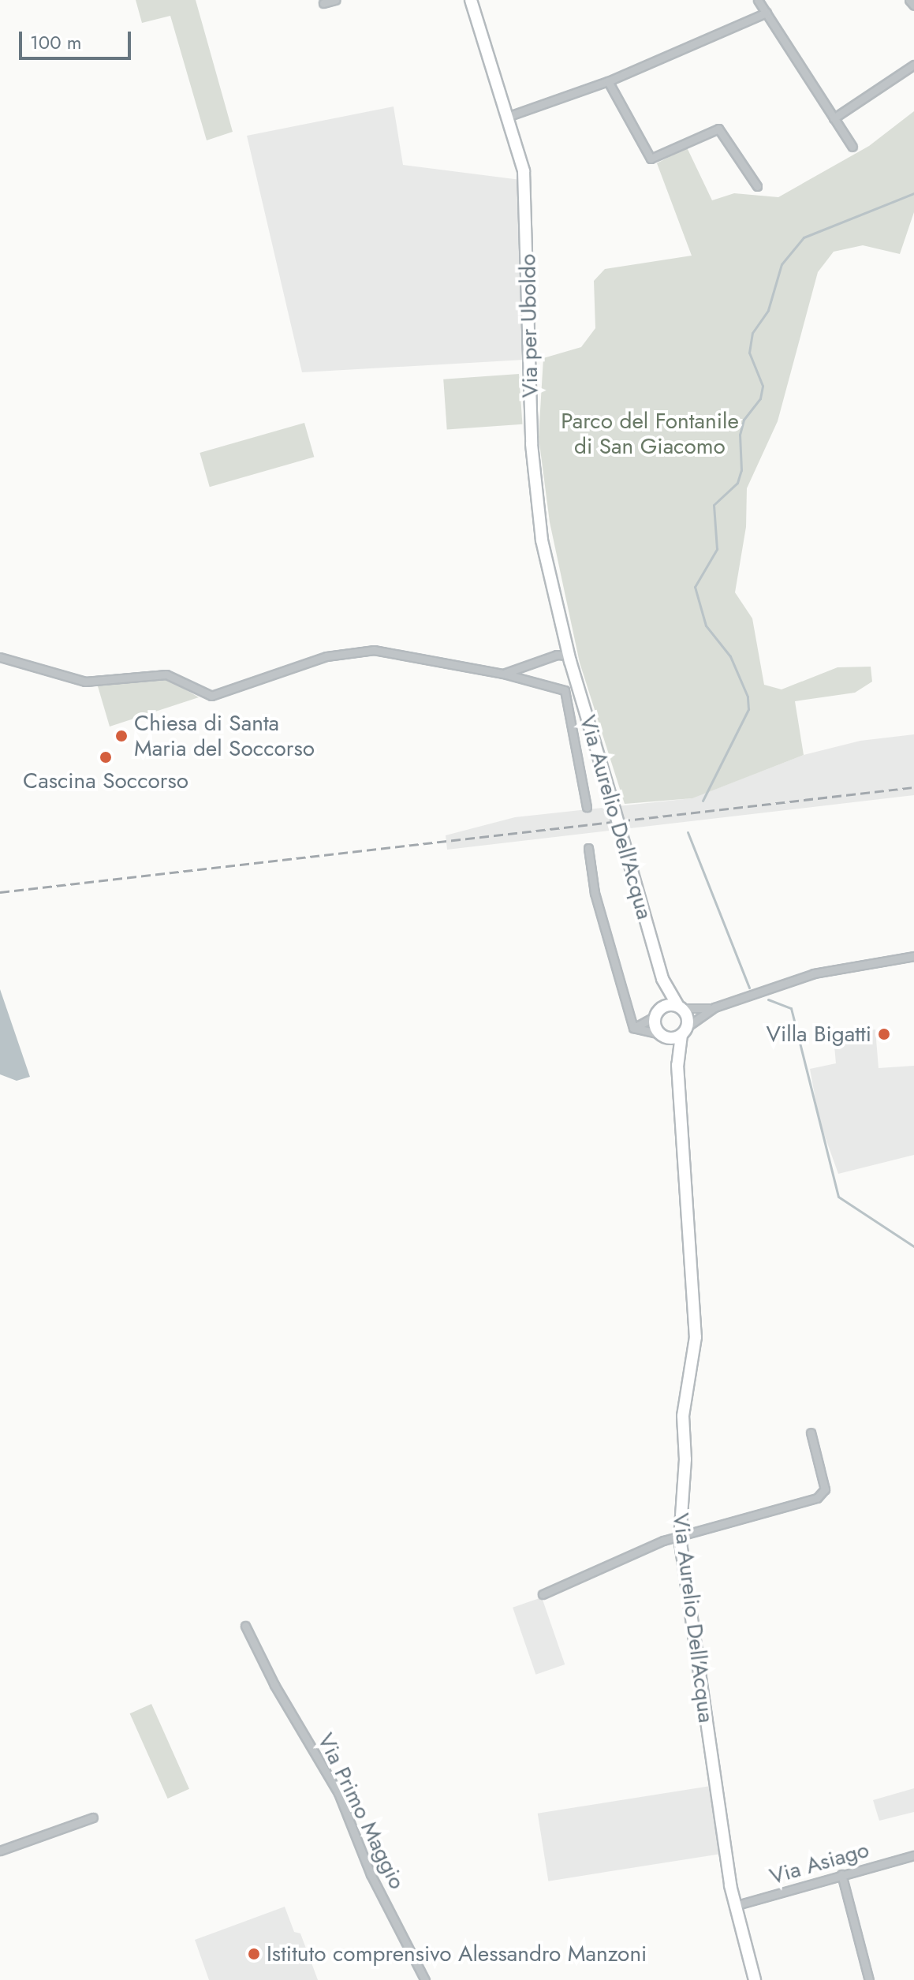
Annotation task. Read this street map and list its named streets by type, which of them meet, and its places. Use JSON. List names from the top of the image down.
{
  "streets": {
    "street": [
      "Via per Uboldo",
      "Via Aurelio Dell'Acqua",
      "Via Primo Maggio",
      "Via Asiago"
    ]
  },
  "crossings": [
    ["Via per Uboldo", "Via Aurelio Dell'Acqua"],
    ["Via Aurelio Dell'Acqua", "Via Asiago"]
  ],
  "parks": ["Parco del Fontanile di San Giacomo"],
  "places": [
    "Chiesa di Santa Maria del Soccorso",
    "Cascina Soccorso",
    "Villa Bigatti",
    "Istituto comprensivo Alessandro Manzoni"
  ],
  "scale_bar": "100 m"
}
